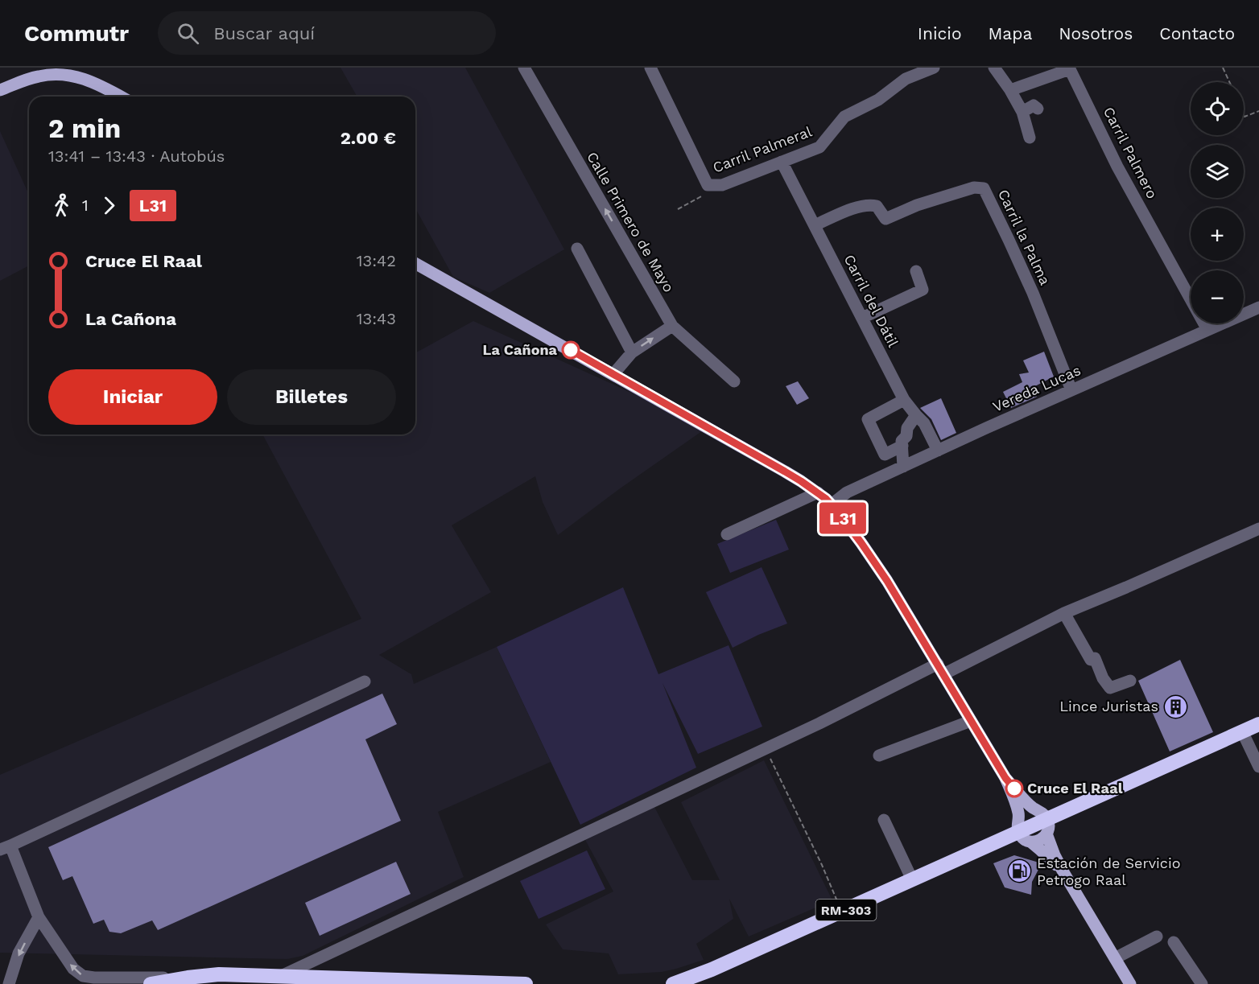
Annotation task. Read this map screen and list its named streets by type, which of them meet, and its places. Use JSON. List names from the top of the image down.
{
  "streets": {
    "highway": ["RM-303"],
    "street": [
      "Carril Palmeral",
      "Carril Palmero",
      "Calle Primero de Mayo",
      "Carril la Palma",
      "Carril del Dátil",
      "Vereda Lucas"
    ]
  },
  "crossings": [
    ["Carril Palmeral", "Carril del Dátil"],
    ["Carril Palmero", "Vereda Lucas"],
    ["Carril la Palma", "Carril del Dátil"],
    ["Carril la Palma", "Vereda Lucas"],
    ["Carril del Dátil", "Vereda Lucas"]
  ],
  "places": {
    "other": ["La Cañona", "Cruce El Raal"],
    "building": ["Lince Juristas"],
    "fuel station": ["Estación de Servicio Petrogo Raal"]
  },
  "lines": ["bus line L31"],
  "page": {
    "header": "Commutr",
    "search": "Buscar aquí",
    "nav": [
      "Inicio",
      "Mapa",
      "Nosotros",
      "Contacto"
    ],
    "on_map": "L31",
    "map_buttons": ["+", "−"],
    "heading": ["2 min", "13:41 – 13:43 · Autobús", "2.00 €"],
    "legs": ["1", "L31"],
    "list": [
      {
        "name": "Cruce El Raal",
        "value": "13:42"
      },
      {
        "name": "La Cañona",
        "value": "13:43"
      }
    ],
    "buttons": ["Iniciar", "Billetes"]
  }
}
